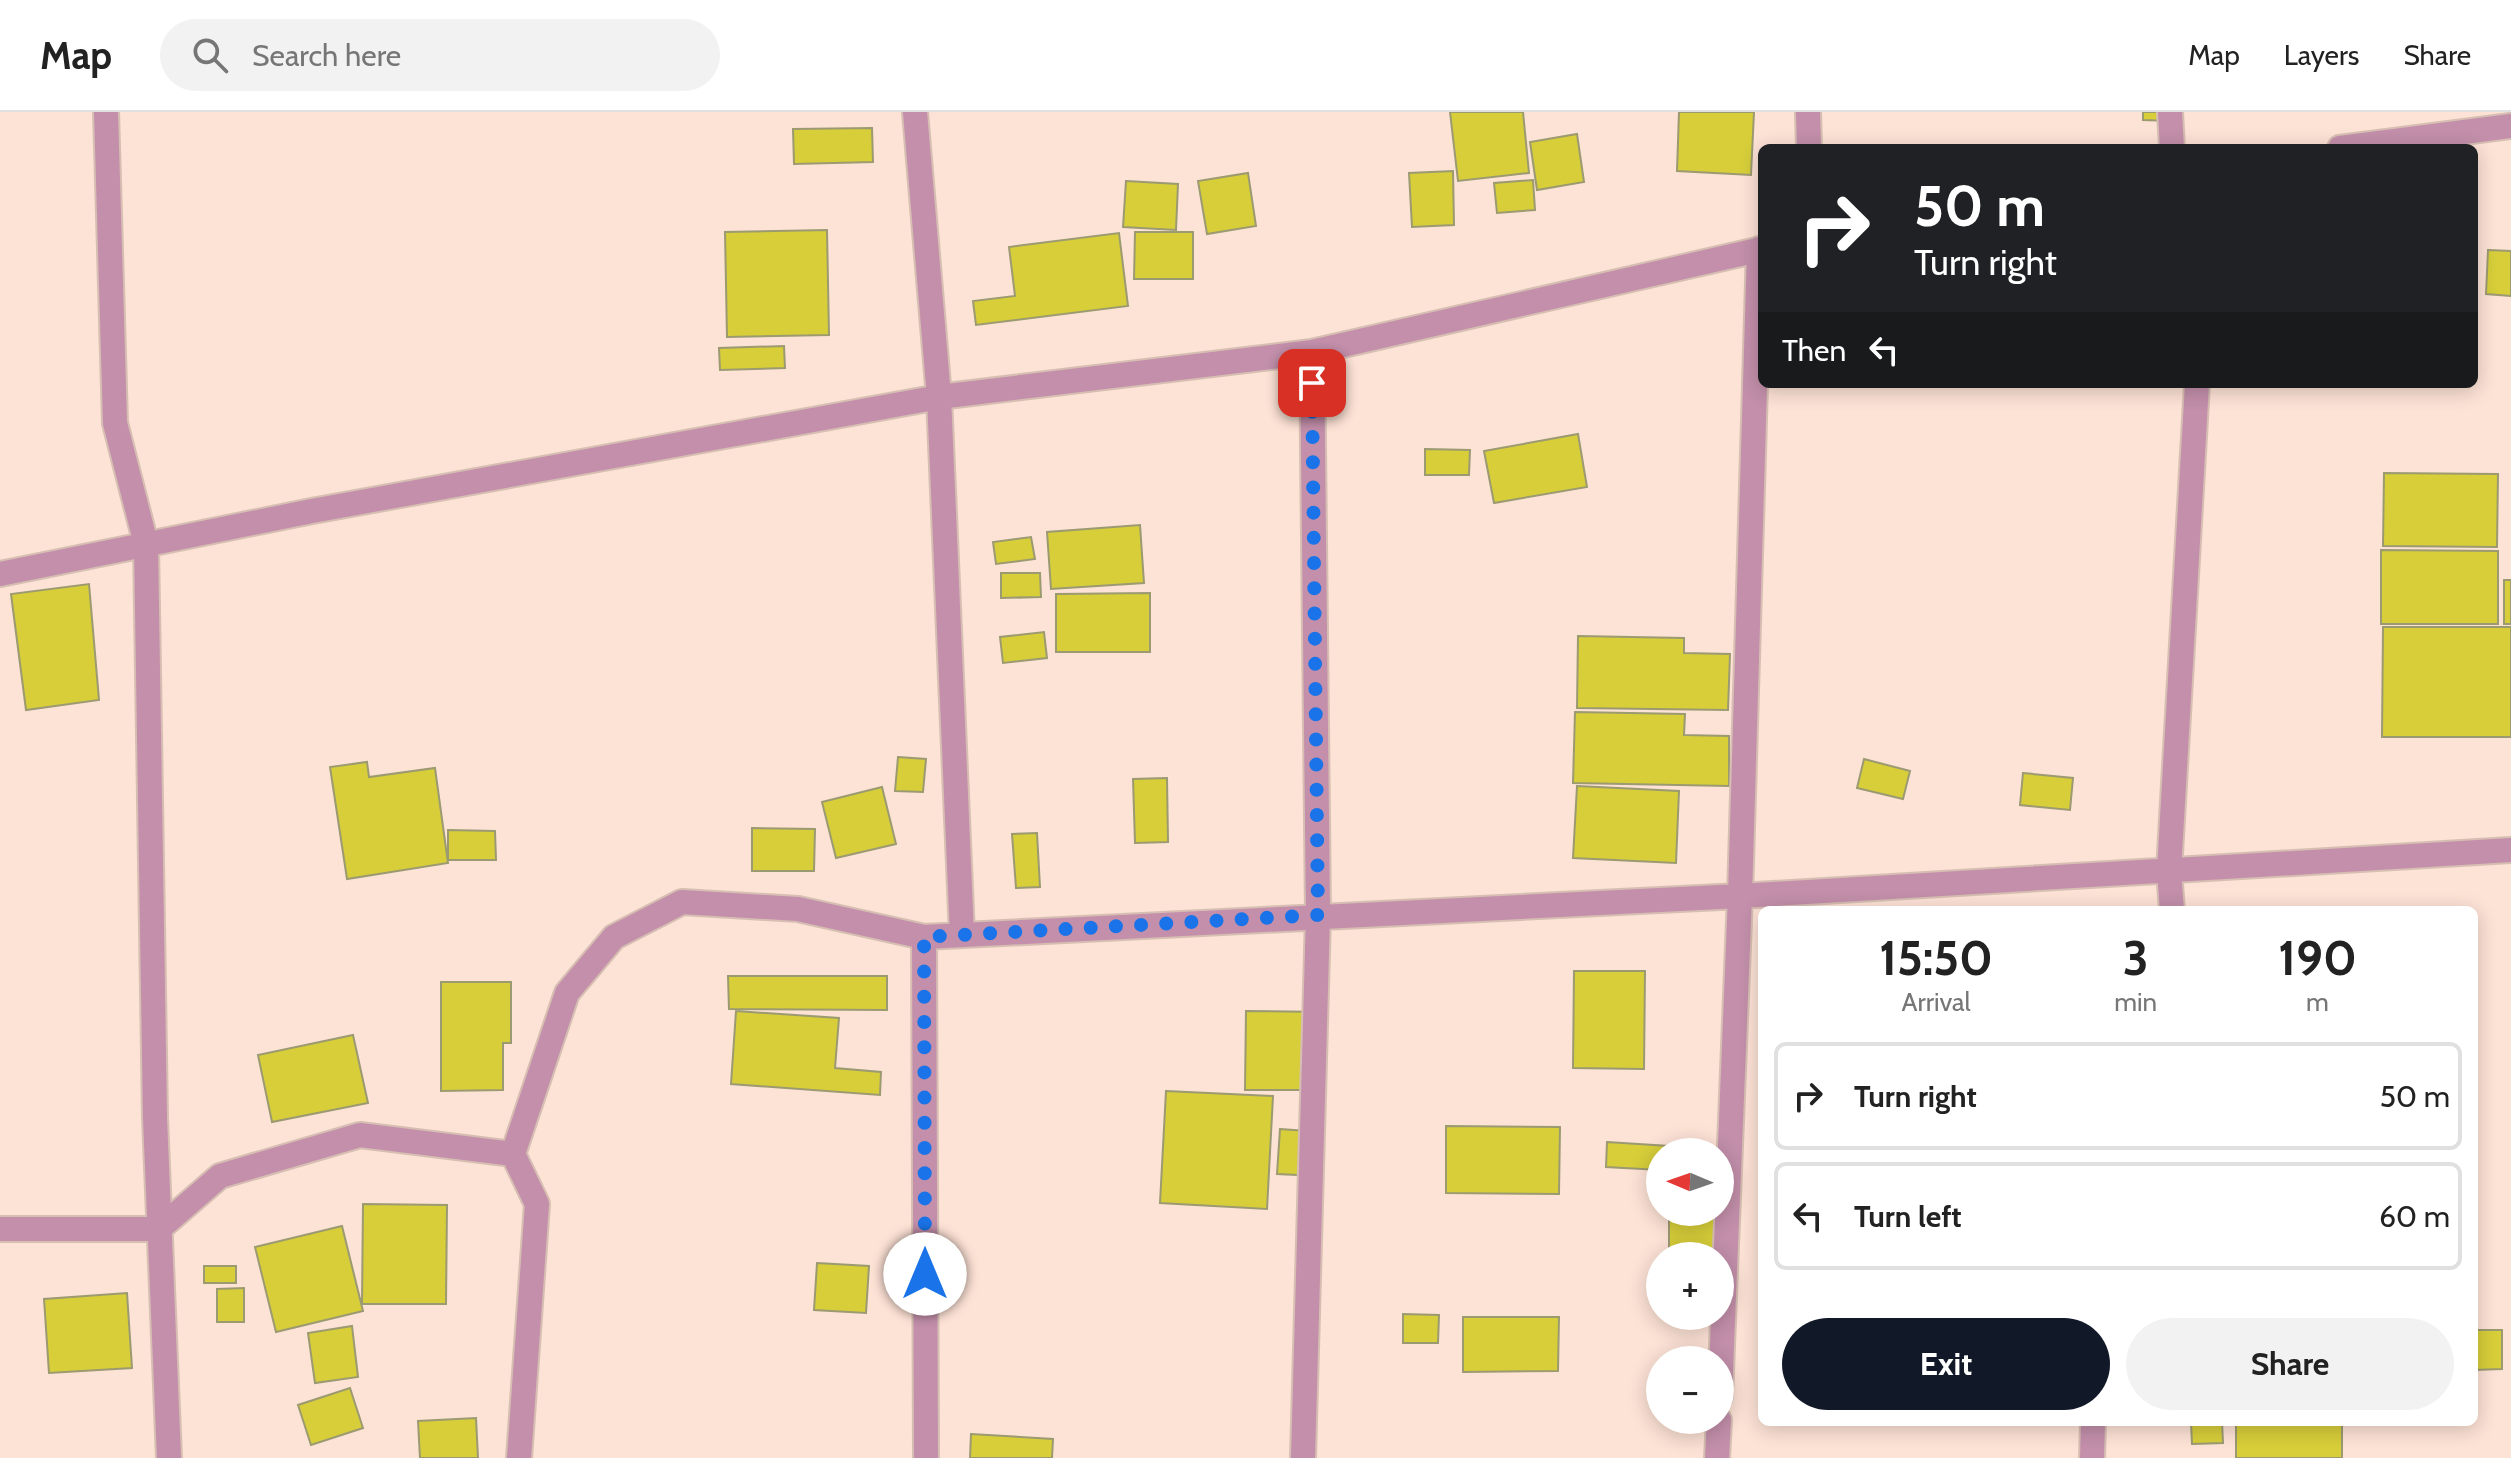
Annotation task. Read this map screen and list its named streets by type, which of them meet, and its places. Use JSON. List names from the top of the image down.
{
  "north": "left",
  "page": {
    "header": "Map",
    "search": "Search here",
    "nav": ["Map", "Layers", "Share"],
    "turn": ["50 m", "Turn right"],
    "then": "Then",
    "eta": [
      "15:50",
      "Arrival",
      "3",
      "min",
      "190",
      "m"
    ],
    "list": [
      {
        "name": "Turn right",
        "value": "50 m"
      },
      {
        "name": "Turn left",
        "value": "60 m"
      }
    ],
    "map_buttons": ["+", "−"],
    "buttons": ["Exit", "Share"]
  }
}
